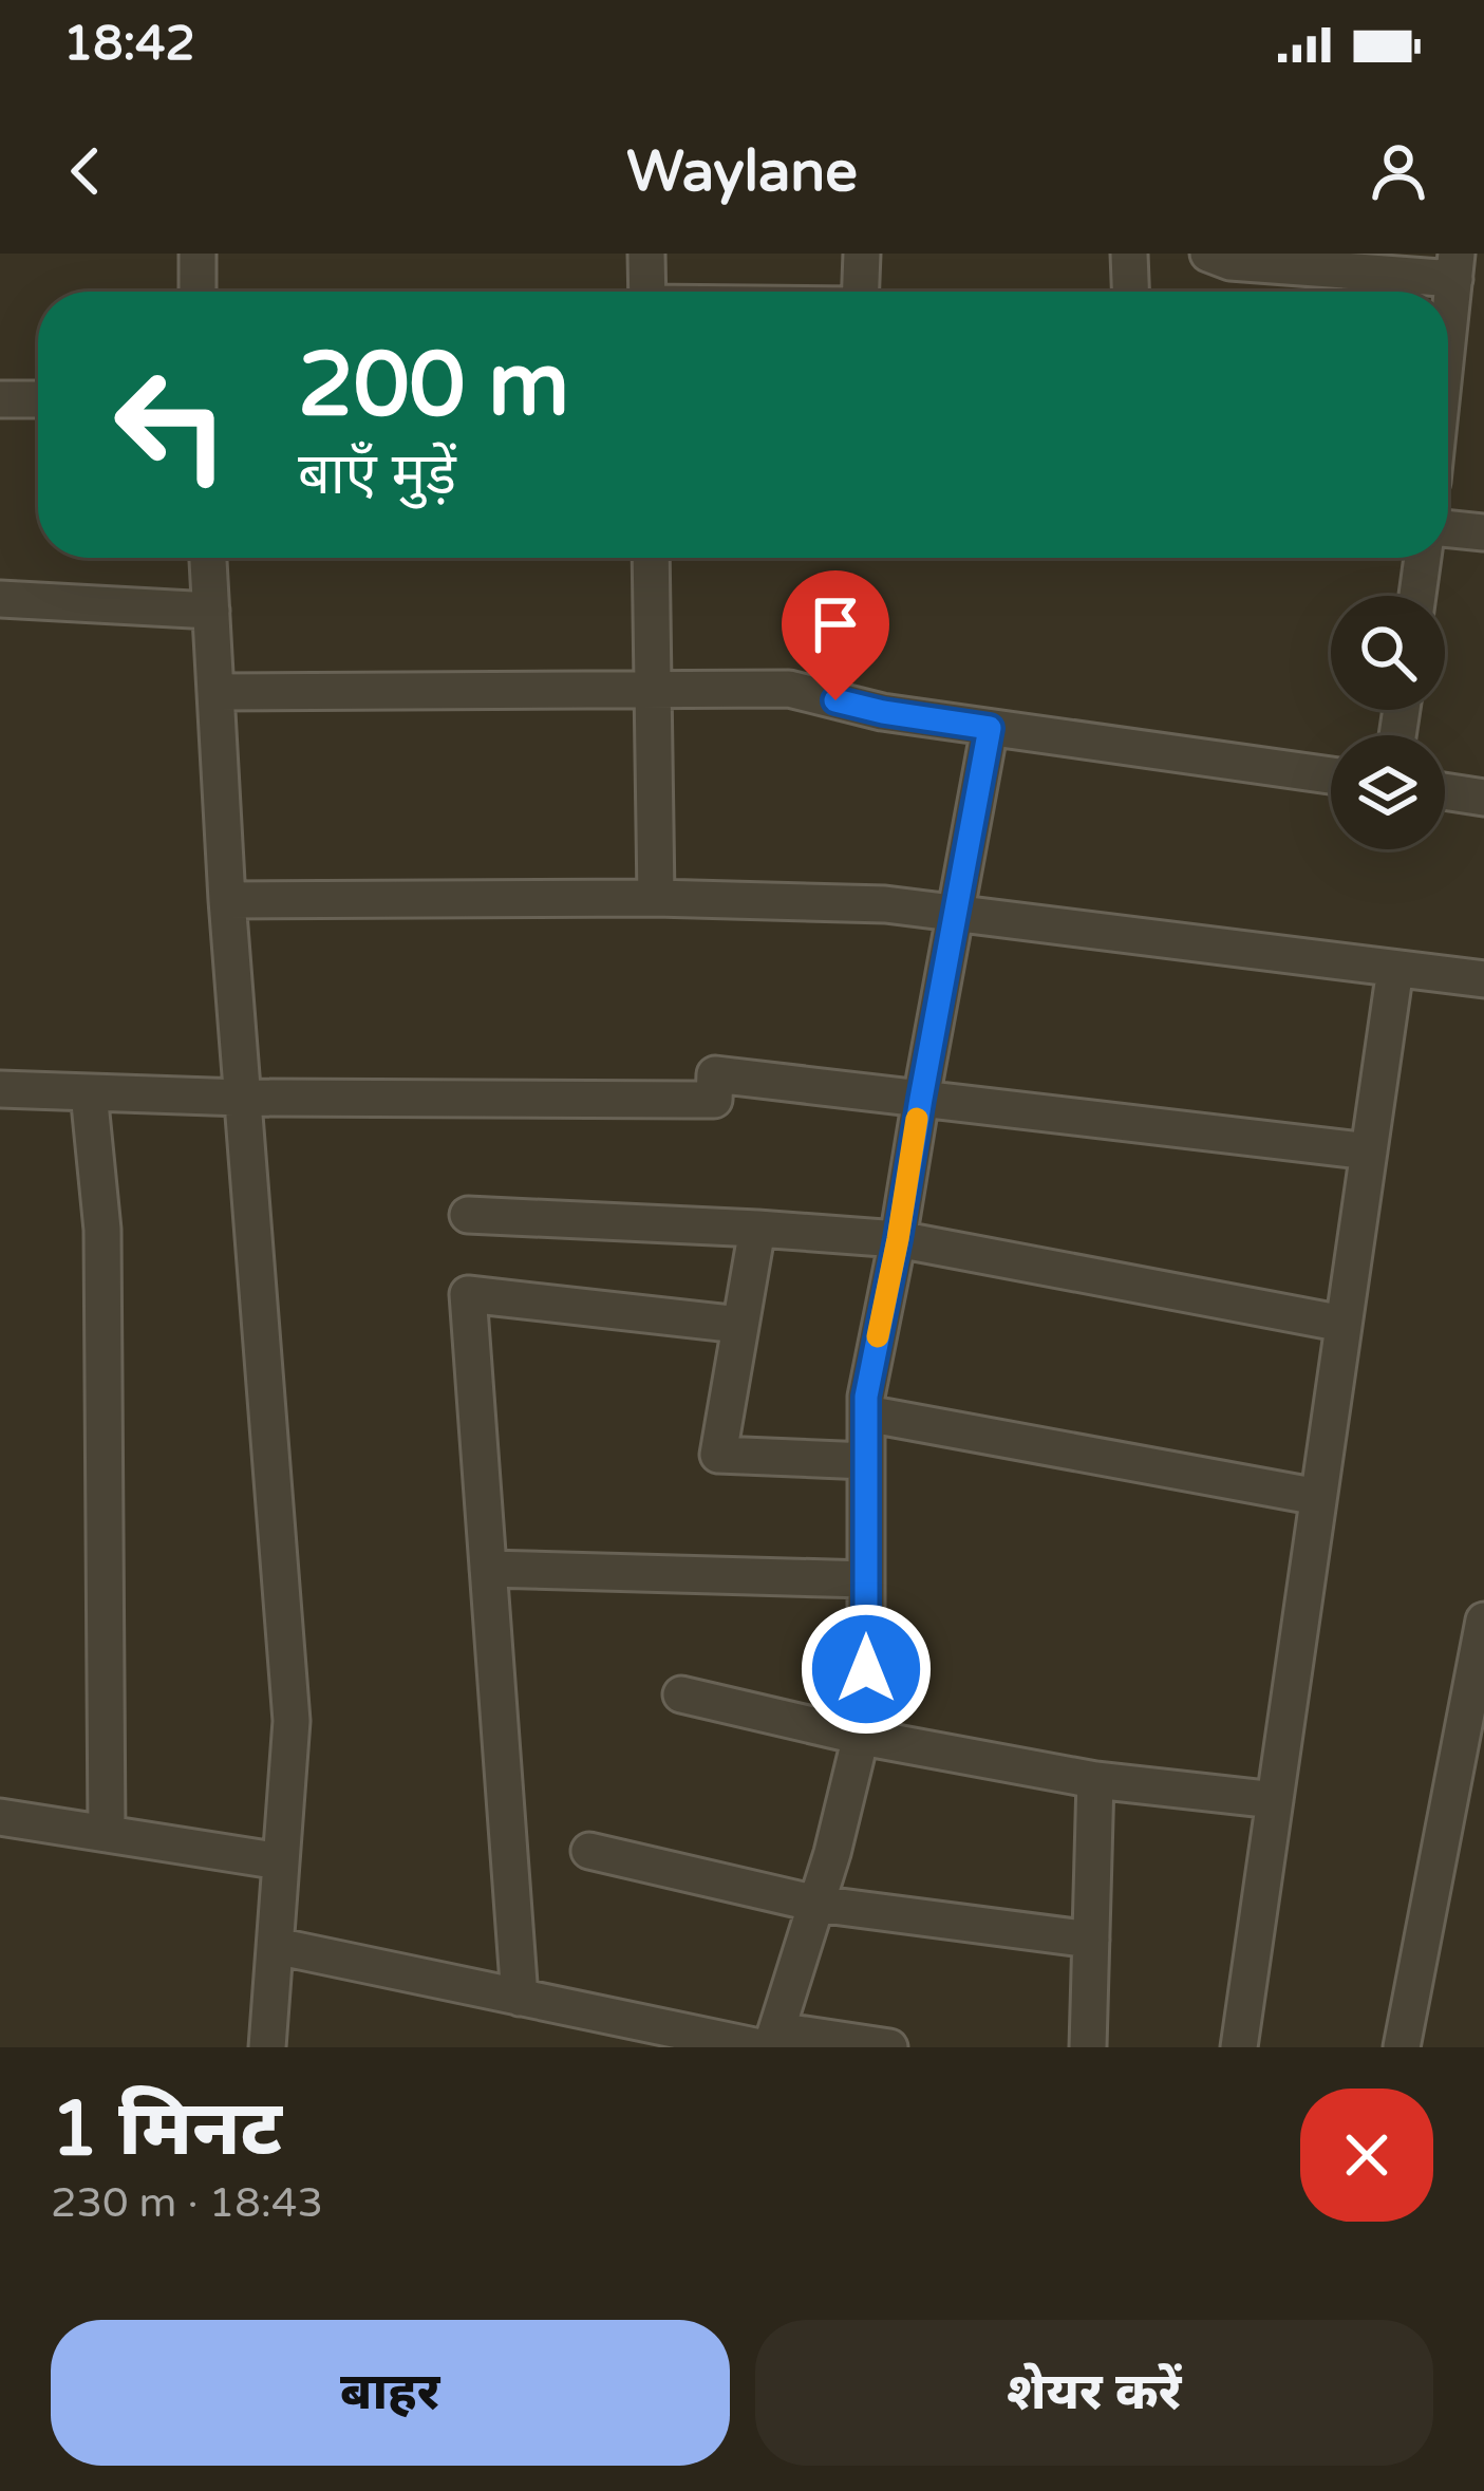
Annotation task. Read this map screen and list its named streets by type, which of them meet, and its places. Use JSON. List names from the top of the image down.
{
  "page": {
    "status": "18:42",
    "header": "Waylane",
    "turn": ["200 m", "बाएँ मुड़ें"],
    "heading": ["1 मिनट", "230 m · 18:43"],
    "buttons": ["बाहर", "शेयर करें"]
  }
}
